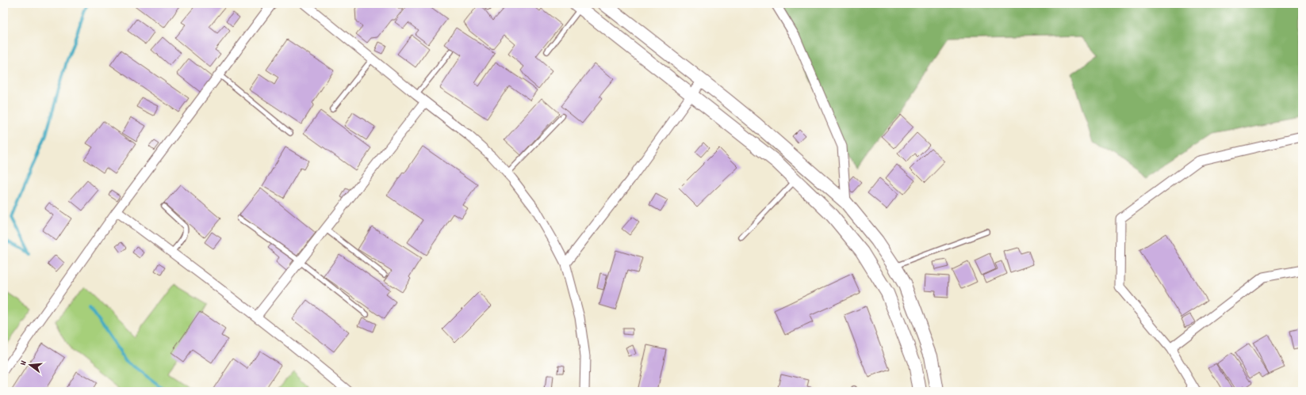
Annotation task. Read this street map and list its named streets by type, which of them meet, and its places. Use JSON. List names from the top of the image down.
{
  "north": "left"
}
